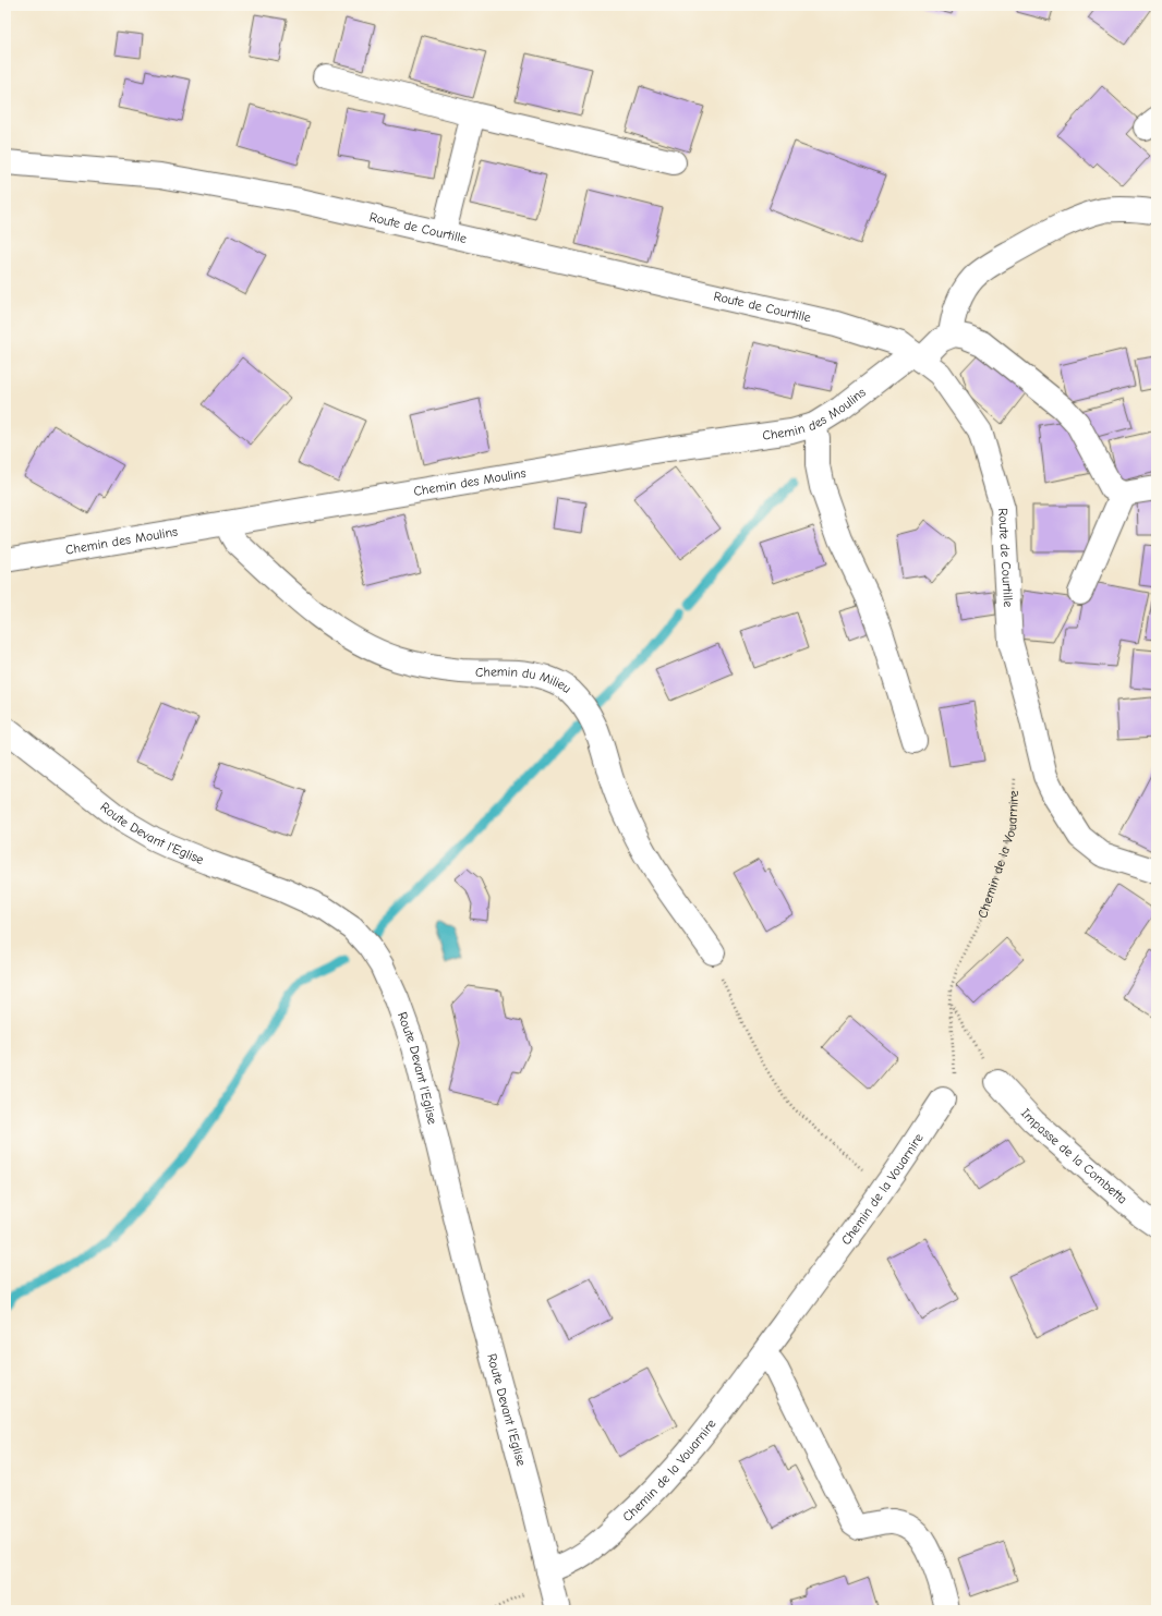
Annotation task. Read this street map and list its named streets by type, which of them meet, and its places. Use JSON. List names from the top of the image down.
{
  "streets": {
    "street": [
      "Route de Courtille",
      "Chemin des Moulins",
      "Chemin du Milieu",
      "Route Devant l'Eglise",
      "Chemin de la Vouarnire",
      "Impasse de la Combetta"
    ]
  },
  "crossings": [
    ["Route de Courtille", "Chemin des Moulins"],
    ["Chemin des Moulins", "Chemin du Milieu"],
    ["Route Devant l'Eglise", "Chemin de la Vouarnire"]
  ]
}
